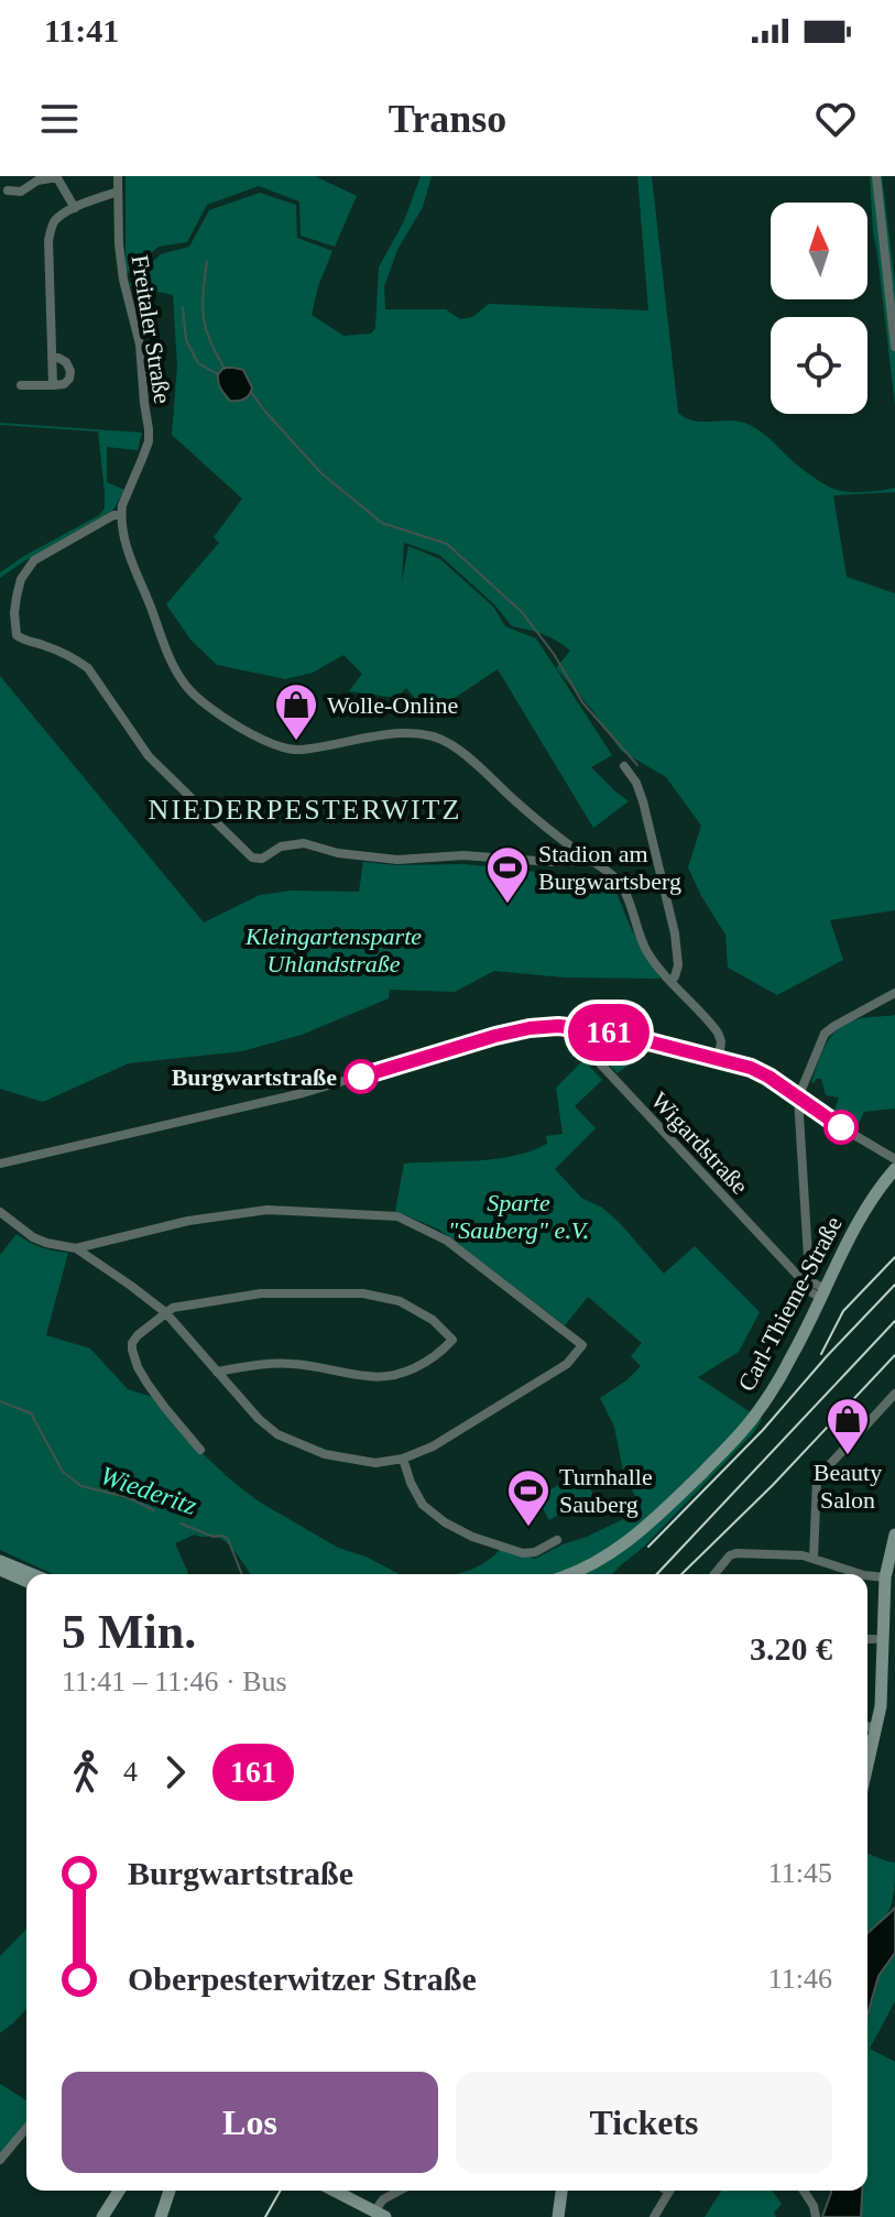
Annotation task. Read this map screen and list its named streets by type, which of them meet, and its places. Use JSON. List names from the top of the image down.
{
  "streets": {
    "main road": ["Carl-Thieme-Straße"],
    "street": ["Freitaler Straße", "Wigardstraße"]
  },
  "crossings": [
    ["Wigardstraße", "Carl-Thieme-Straße"]
  ],
  "districts": ["NIEDERPESTERWITZ"],
  "water": ["Wiederitz"],
  "parks": ["Kleingartensparte Uhlandstraße", "Sparte \"Sauberg\" e.V."],
  "places": {
    "shop": ["Wolle-Online", "Beauty Salon"],
    "sports": ["Stadion am Burgwartsberg", "Turnhalle Sauberg"],
    "other": ["Burgwartstraße"]
  },
  "lines": ["bus line 161"],
  "north": "top",
  "page": {
    "status": "11:41",
    "header": "Transo",
    "on_map": "161",
    "heading": ["5 Min.", "11:41 – 11:46 · Bus", "3.20 €"],
    "legs": ["4", "161"],
    "list": [
      {
        "name": "Burgwartstraße",
        "value": "11:45"
      },
      {
        "name": "Oberpesterwitzer Straße",
        "value": "11:46"
      }
    ],
    "buttons": ["Los", "Tickets"]
  }
}
